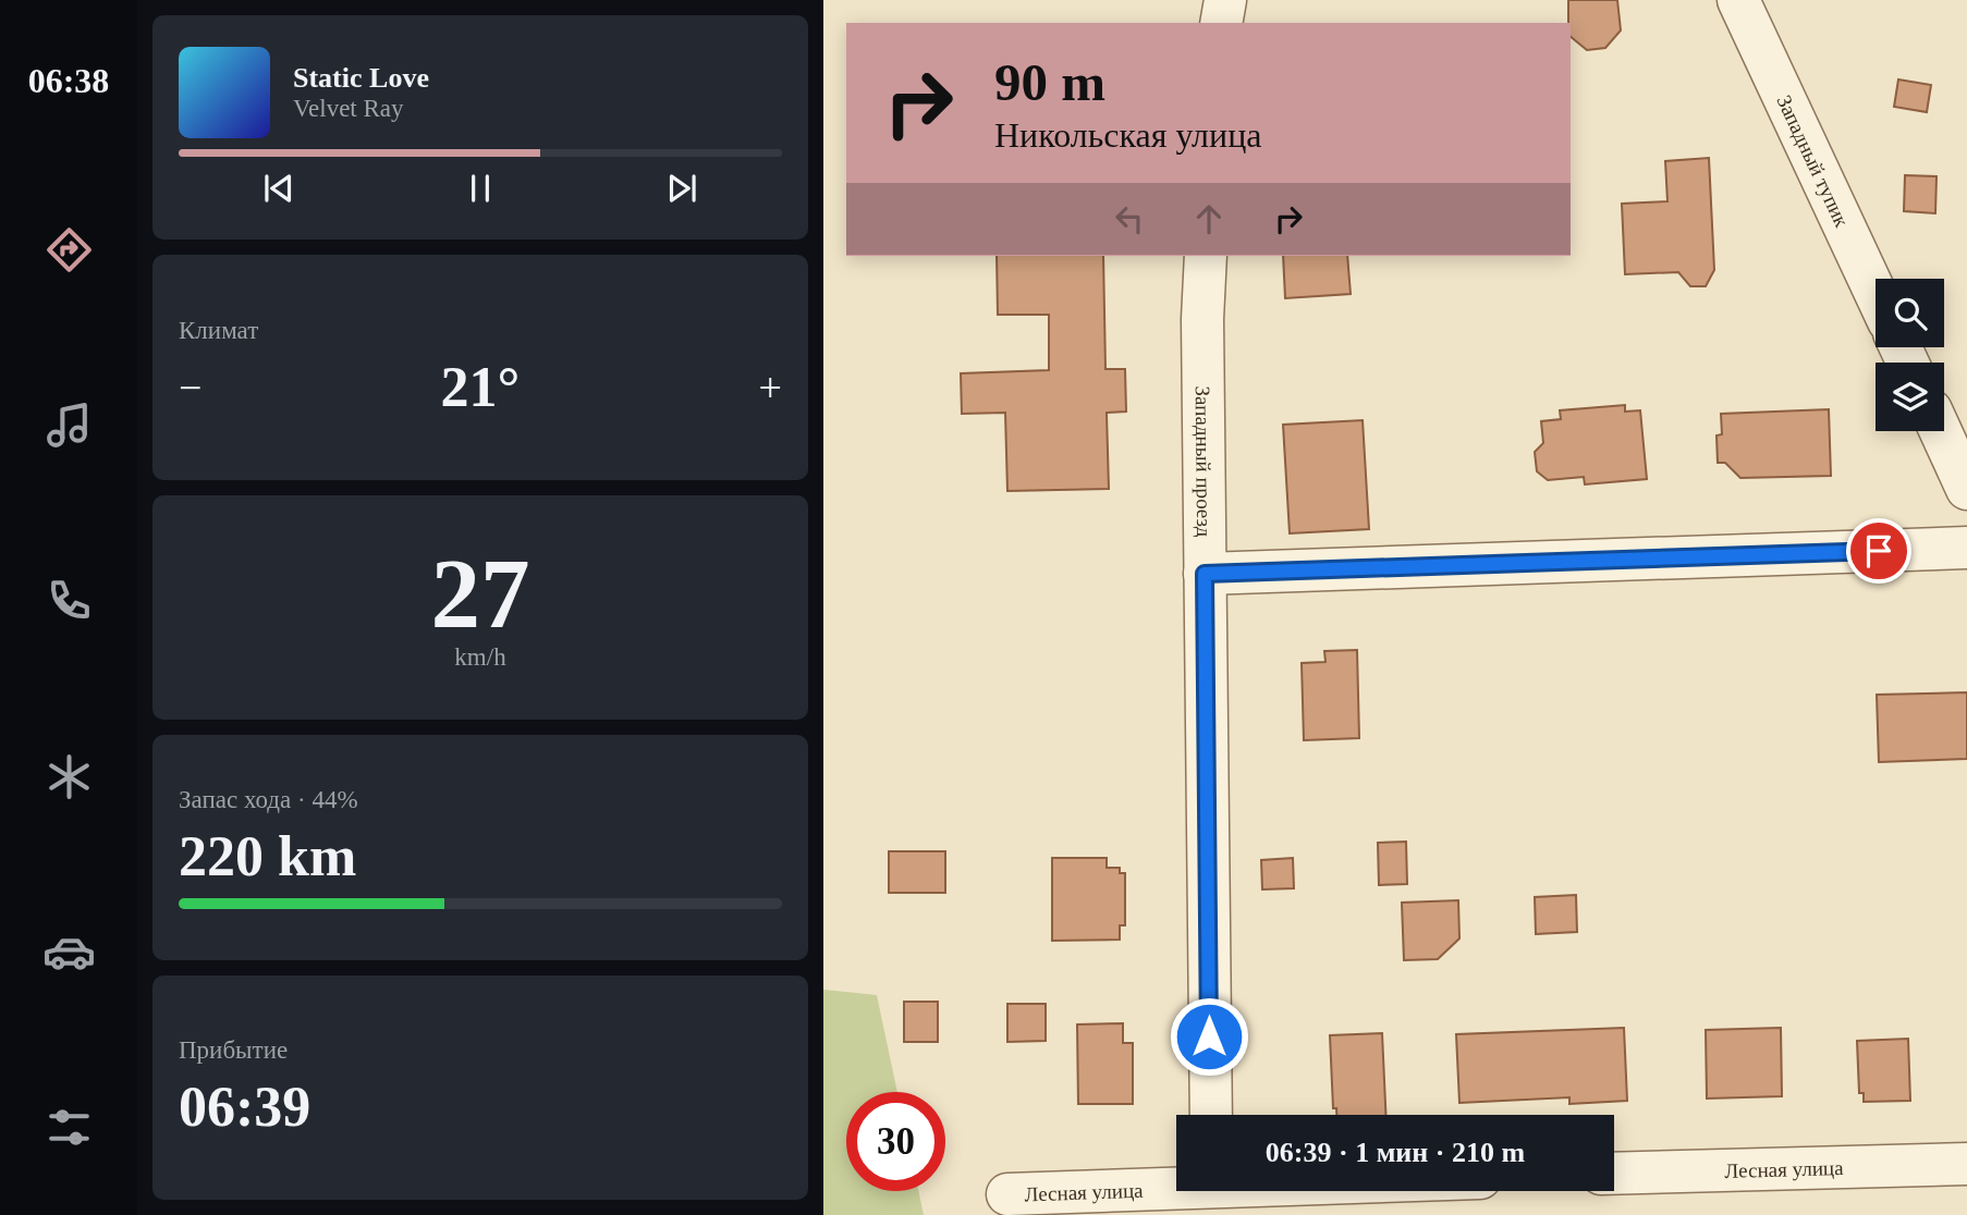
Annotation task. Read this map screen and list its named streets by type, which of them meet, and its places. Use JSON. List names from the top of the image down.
{
  "streets": {
    "street": ["Западный тупик", "Западный проезд", "Лесная улица"]
  },
  "page": {
    "tabs": "06:38",
    "turn": ["90 m", "Никольская улица"],
    "song": ["Static Love", "Velvet Ray"],
    "tile": [
      "Климат",
      ["27", "km/h"],
      ["Запас хода · 44%", "220 km"],
      ["Прибытие", "06:39"]
    ],
    "heat": ["−", "21°", "+"],
    "limit": "30",
    "trip": "06:39 · 1 мин · 210 m"
  }
}
